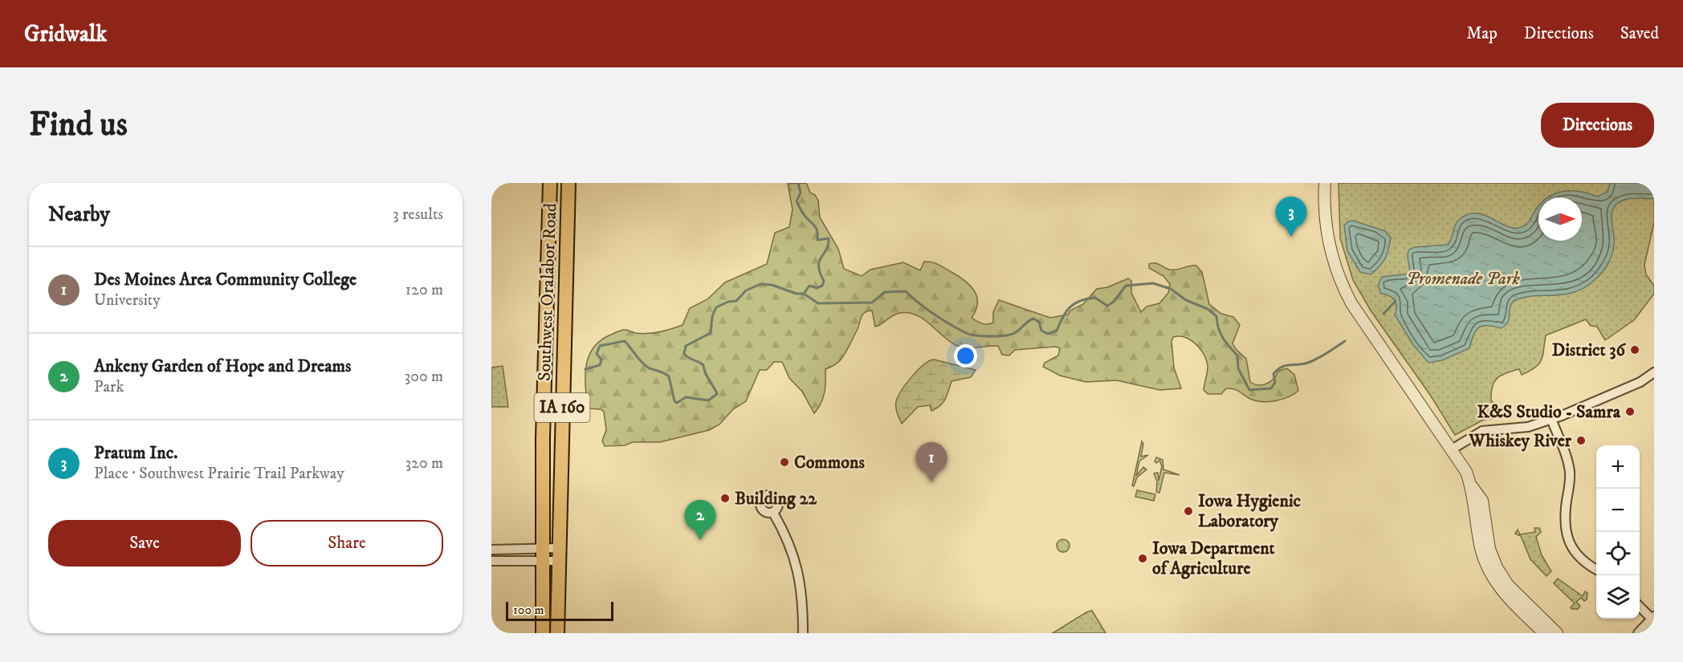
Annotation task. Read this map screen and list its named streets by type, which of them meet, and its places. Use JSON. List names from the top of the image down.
{
  "streets": {
    "main road": ["Southwest Oralabor Road", "IA 160"]
  },
  "parks": ["Promenade Park"],
  "places": [
    "District 36",
    "K&S Studio - Samra",
    "Whiskey River",
    "Commons",
    "Building 22",
    "Iowa Hygienic Laboratory",
    "Iowa Department of Agriculture"
  ],
  "scale_bar": "100 m",
  "north": "right",
  "page": {
    "header": "Gridwalk",
    "nav": ["Map", "Directions", "Saved"],
    "buttons": [
      "Directions",
      ["Save", "Share"]
    ],
    "title": "Find us",
    "heading": ["Nearby", "3 results"],
    "pins": ["3", "1", "2"],
    "list": [
      {
        "mark": "1",
        "name": "Des Moines Area Community College",
        "note": "University",
        "value": "120 m"
      },
      {
        "mark": "2",
        "name": "Ankeny Garden of Hope and Dreams",
        "note": "Park",
        "value": "300 m"
      },
      {
        "mark": "3",
        "name": "Pratum Inc.",
        "note": "Place · Southwest Prairie Trail Parkway",
        "value": "320 m"
      }
    ],
    "map_buttons": ["+", "−"],
    "scale": "100 m"
  }
}
